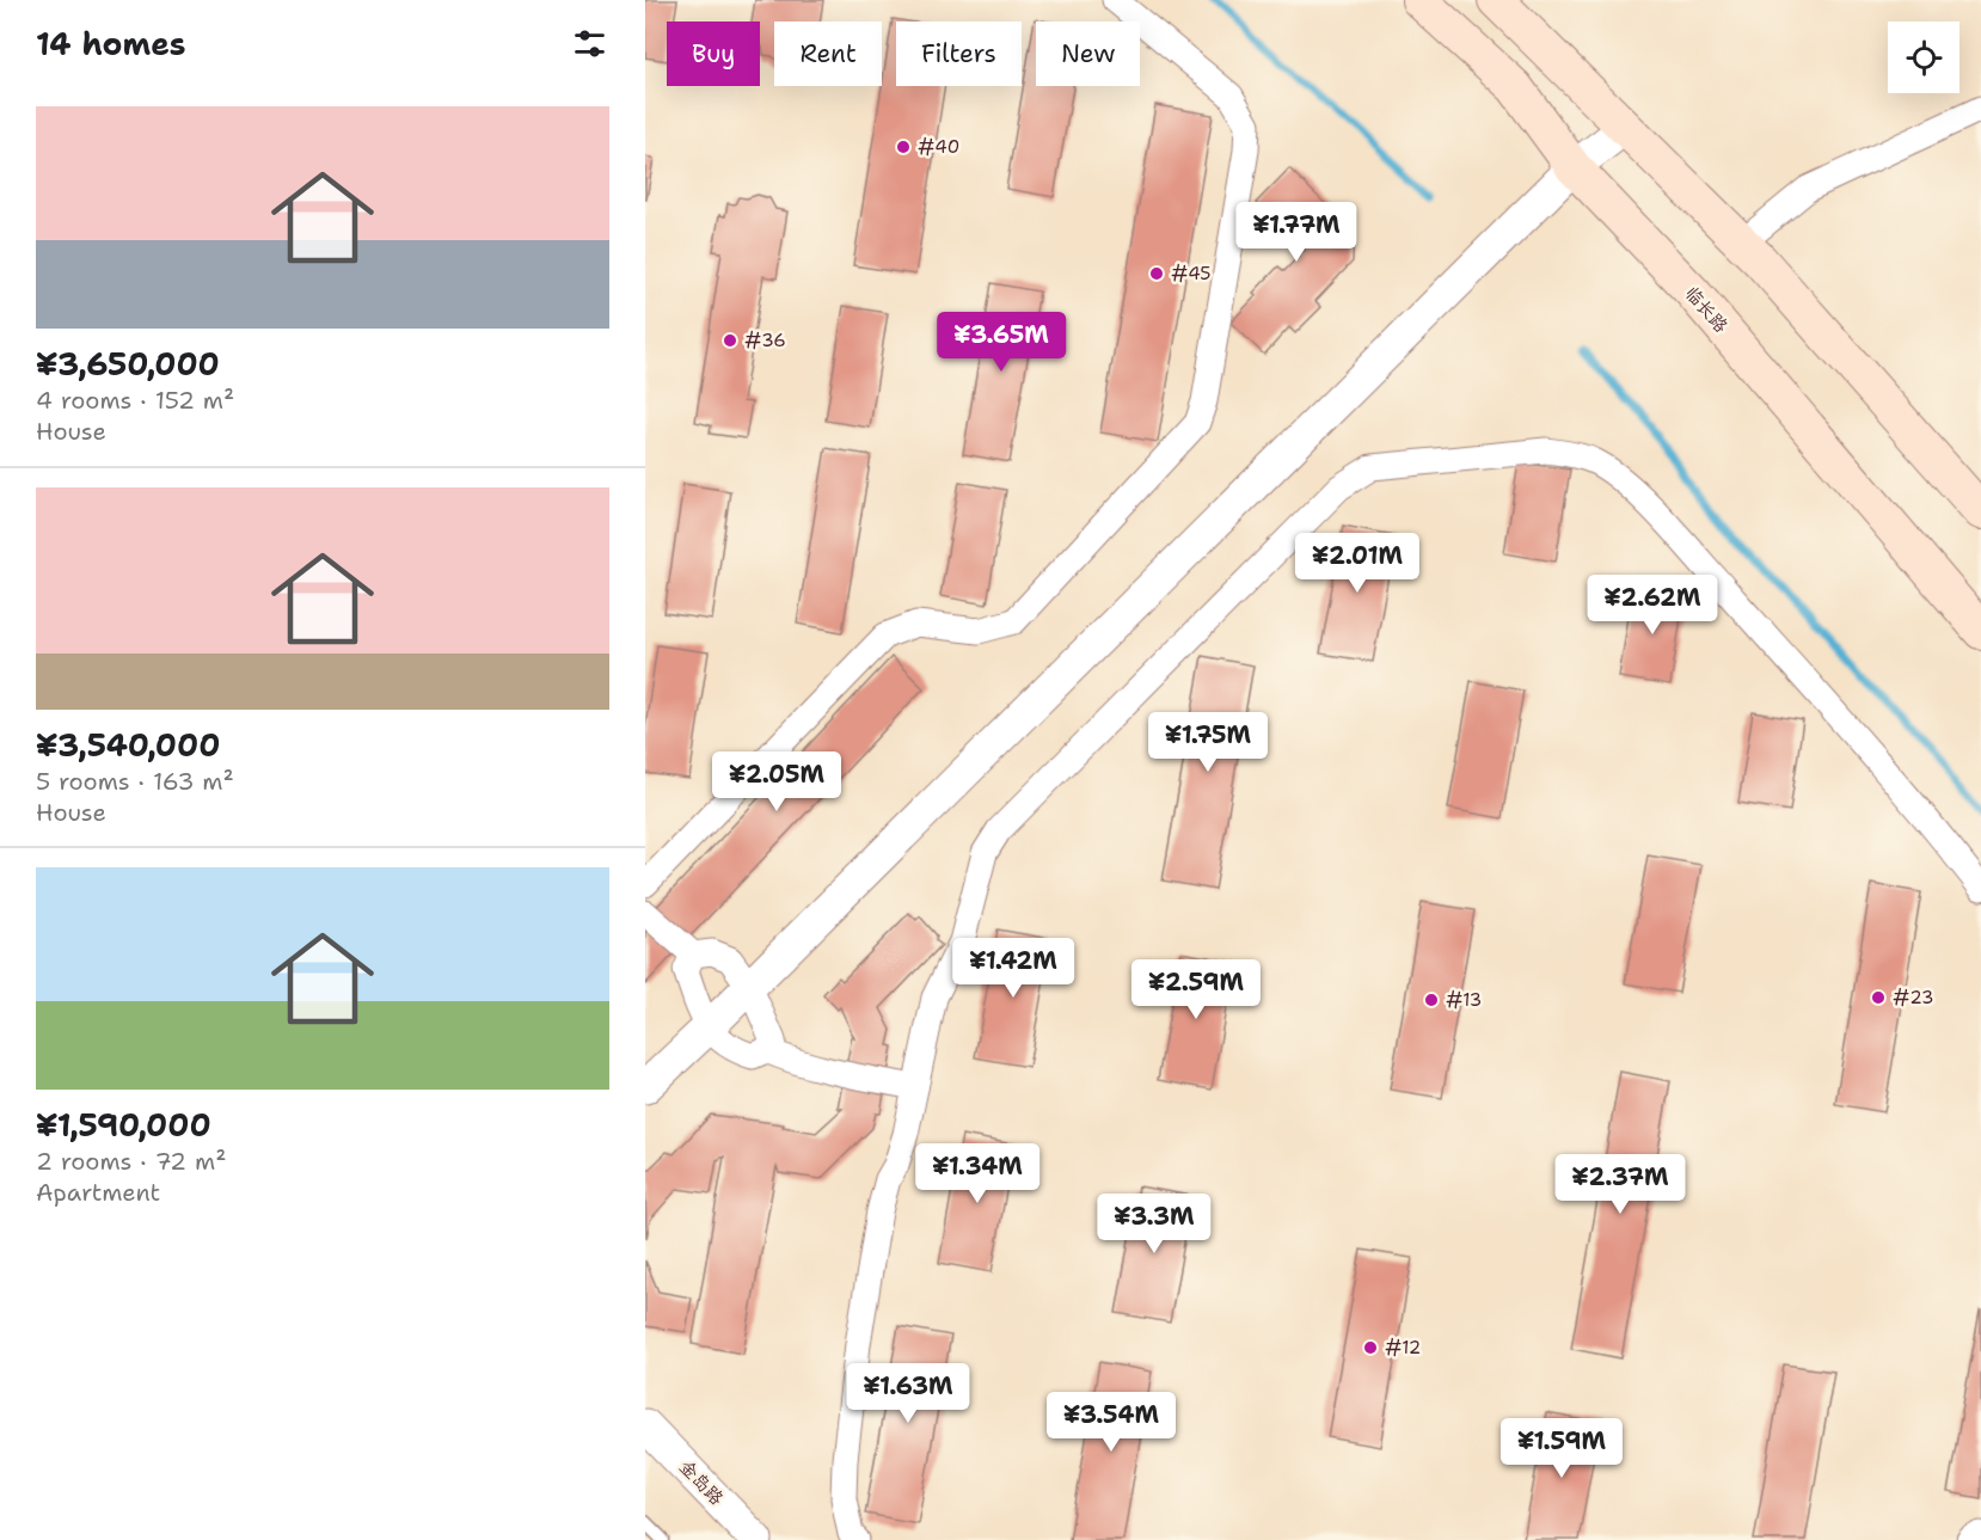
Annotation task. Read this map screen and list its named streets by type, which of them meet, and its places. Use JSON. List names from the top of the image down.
{
  "streets": {
    "main road": ["临长路"],
    "street": ["金岛路"]
  },
  "places": [
    "#40",
    "#45",
    "#36",
    "#23",
    "#13",
    "#12"
  ],
  "page": {
    "heading": "14 homes",
    "chip": [
      "Buy",
      "Rent",
      "Filters",
      "New"
    ],
    "list": [
      {
        "name": "¥3,650,000",
        "note": "4 rooms · 152 m² · House"
      },
      {
        "name": "¥3,540,000",
        "note": "5 rooms · 163 m² · House"
      },
      {
        "name": "¥1,590,000",
        "note": "2 rooms · 72 m² · Apartment"
      }
    ],
    "price": [
      "¥1.77M",
      "¥3.65M",
      "¥2.01M",
      "¥2.62M",
      "¥1.75M",
      "¥2.05M",
      "¥1.42M",
      "¥2.59M",
      "¥1.34M",
      "¥2.37M",
      "¥3.3M",
      "¥1.63M",
      "¥3.54M",
      "¥1.59M"
    ]
  }
}
